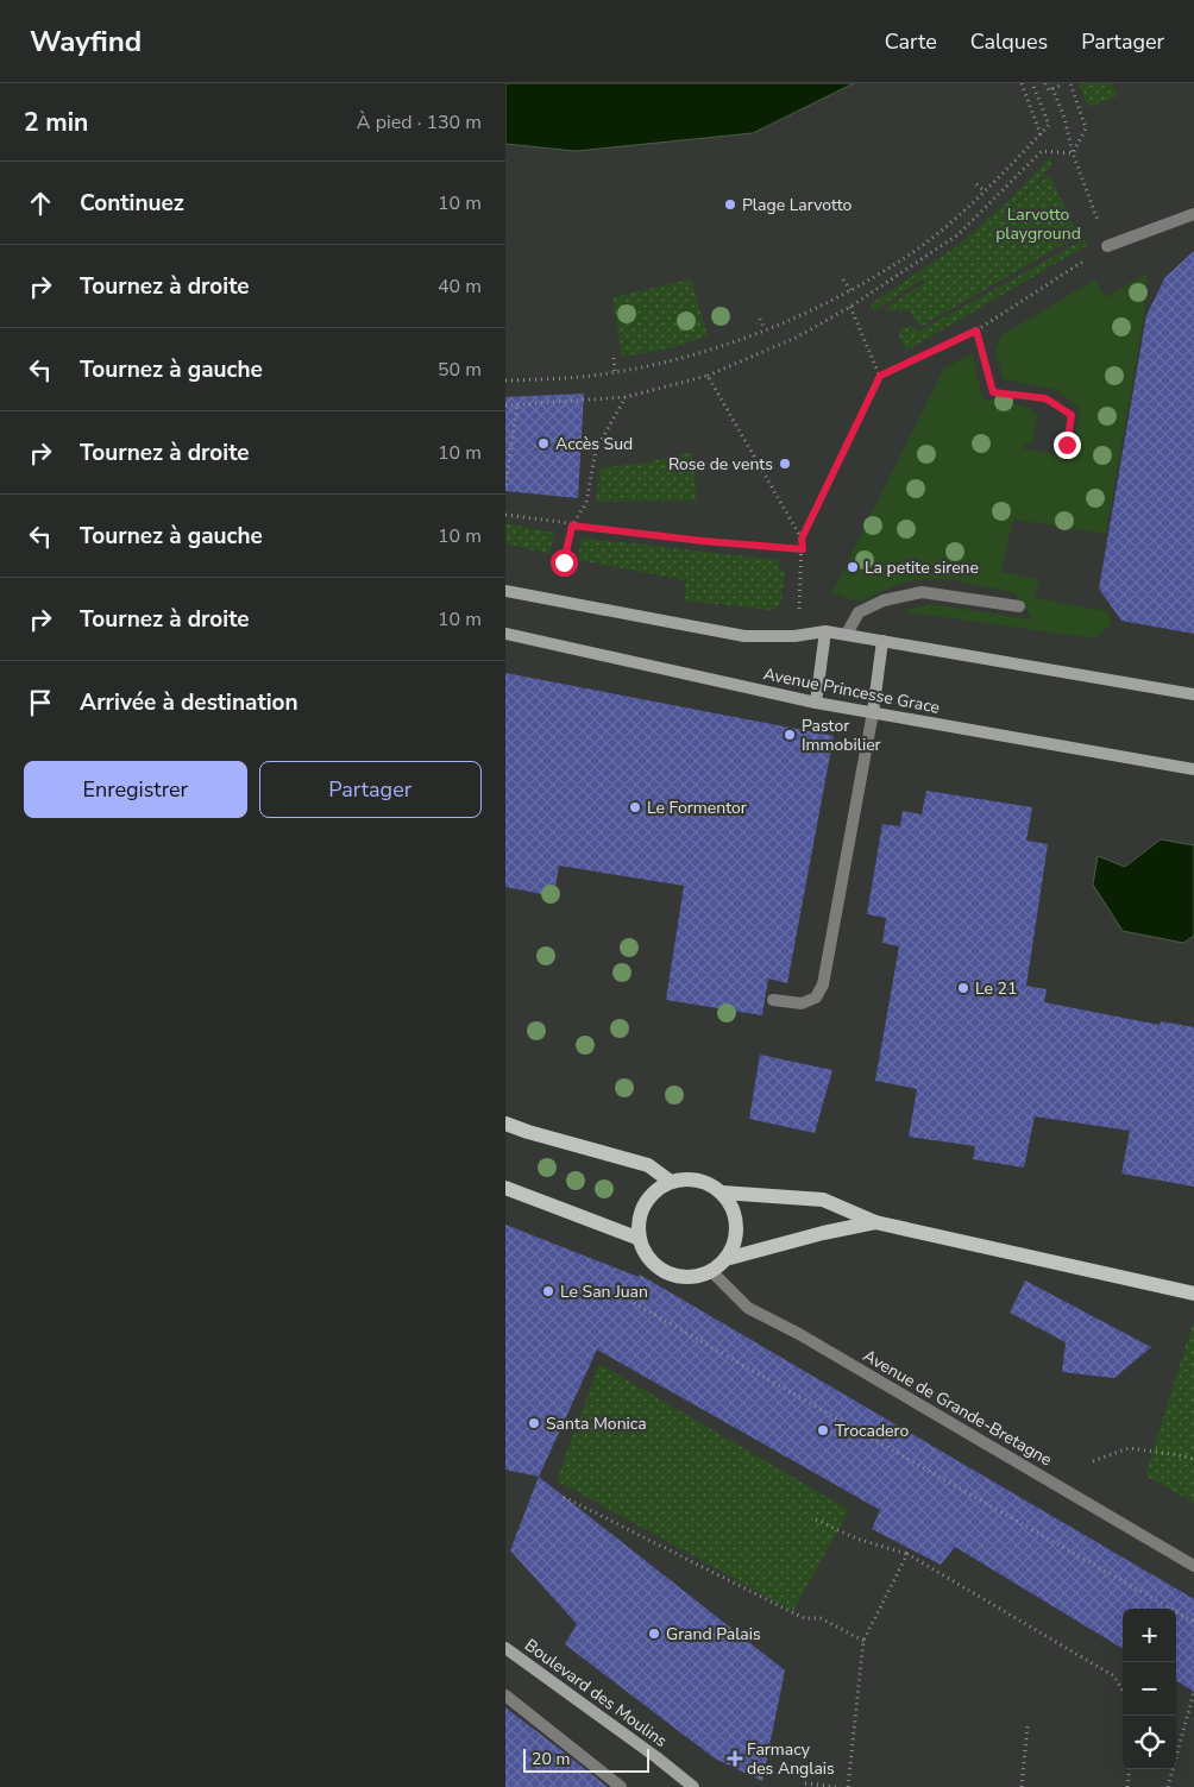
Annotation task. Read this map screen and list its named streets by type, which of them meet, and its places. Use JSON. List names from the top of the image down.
{
  "streets": {
    "street": ["Avenue Princesse Grace", "Avenue de Grande-Bretagne", "Boulevard des Moulins"]
  },
  "parks": ["Larvotto playground"],
  "places": {
    "other": [
      "Plage Larvotto",
      "Accès Sud",
      "Rose de vents",
      "La petite sirene",
      "Pastor Immobilier",
      "Le Formentor",
      "Le 21",
      "Le San Juan",
      "Santa Monica",
      "Trocadero",
      "Grand Palais"
    ],
    "health": ["Farmacy des Anglais"]
  },
  "scale_bar": "20 m",
  "page": {
    "header": "Wayfind",
    "nav": ["Carte", "Calques", "Partager"],
    "heading": ["2 min", "À pied · 130 m"],
    "list": [
      ["Continuez", "10 m"],
      ["Tournez à droite", "40 m"],
      ["Tournez à gauche", "50 m"],
      ["Tournez à droite", "10 m"],
      ["Tournez à gauche", "10 m"],
      ["Tournez à droite", "10 m"],
      "Arrivée à destination"
    ],
    "buttons": ["Enregistrer", "Partager"],
    "map_buttons": ["+", "−"],
    "scale": "20 m"
  }
}
